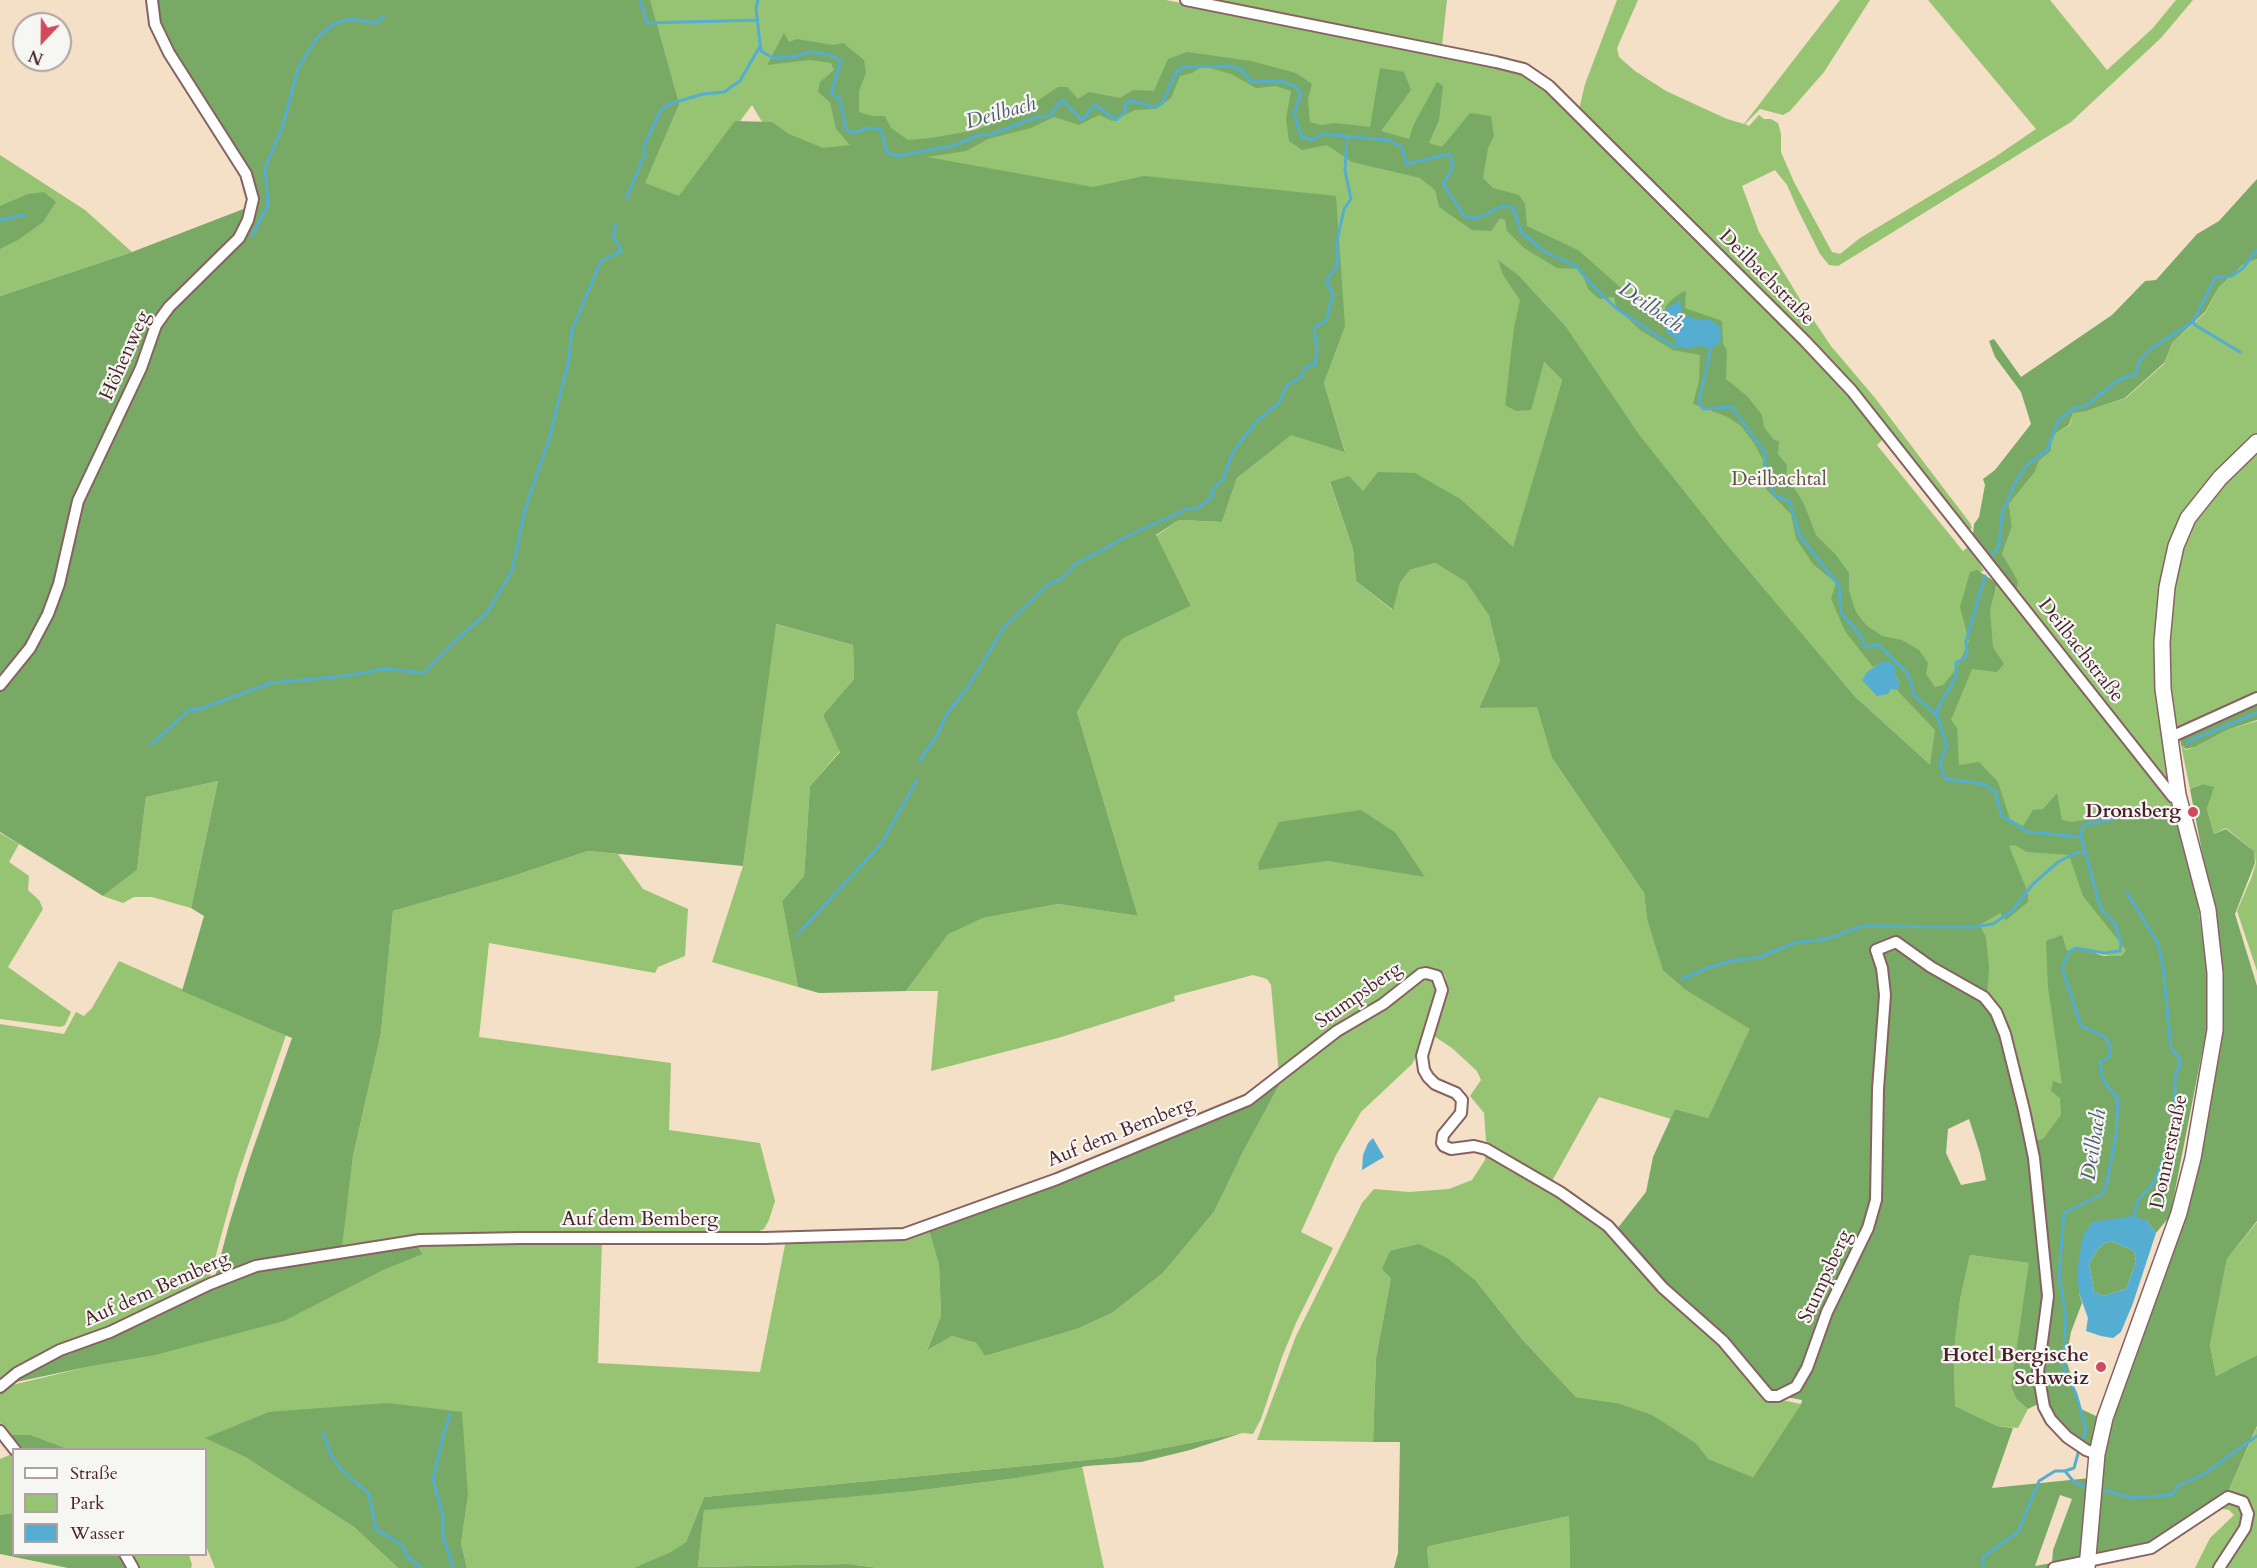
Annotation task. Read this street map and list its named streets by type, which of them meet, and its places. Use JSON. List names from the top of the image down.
{
  "streets": {
    "main road": ["Donnerstraße"],
    "street": [
      "Deilbachstraße",
      "Höhenweg",
      "Stumpsberg",
      "Auf dem Bemberg"
    ]
  },
  "crossings": [
    ["Deilbachstraße", "Donnerstraße"],
    ["Stumpsberg", "Auf dem Bemberg"],
    ["Stumpsberg", "Donnerstraße"]
  ],
  "water": ["Deilbach"],
  "parks": ["Deilbachtal"],
  "places": ["Dronsberg", "Hotel Bergische Schweiz"],
  "legend": ["Straße", "Park", "Wasser"],
  "north": "bottom"
}
